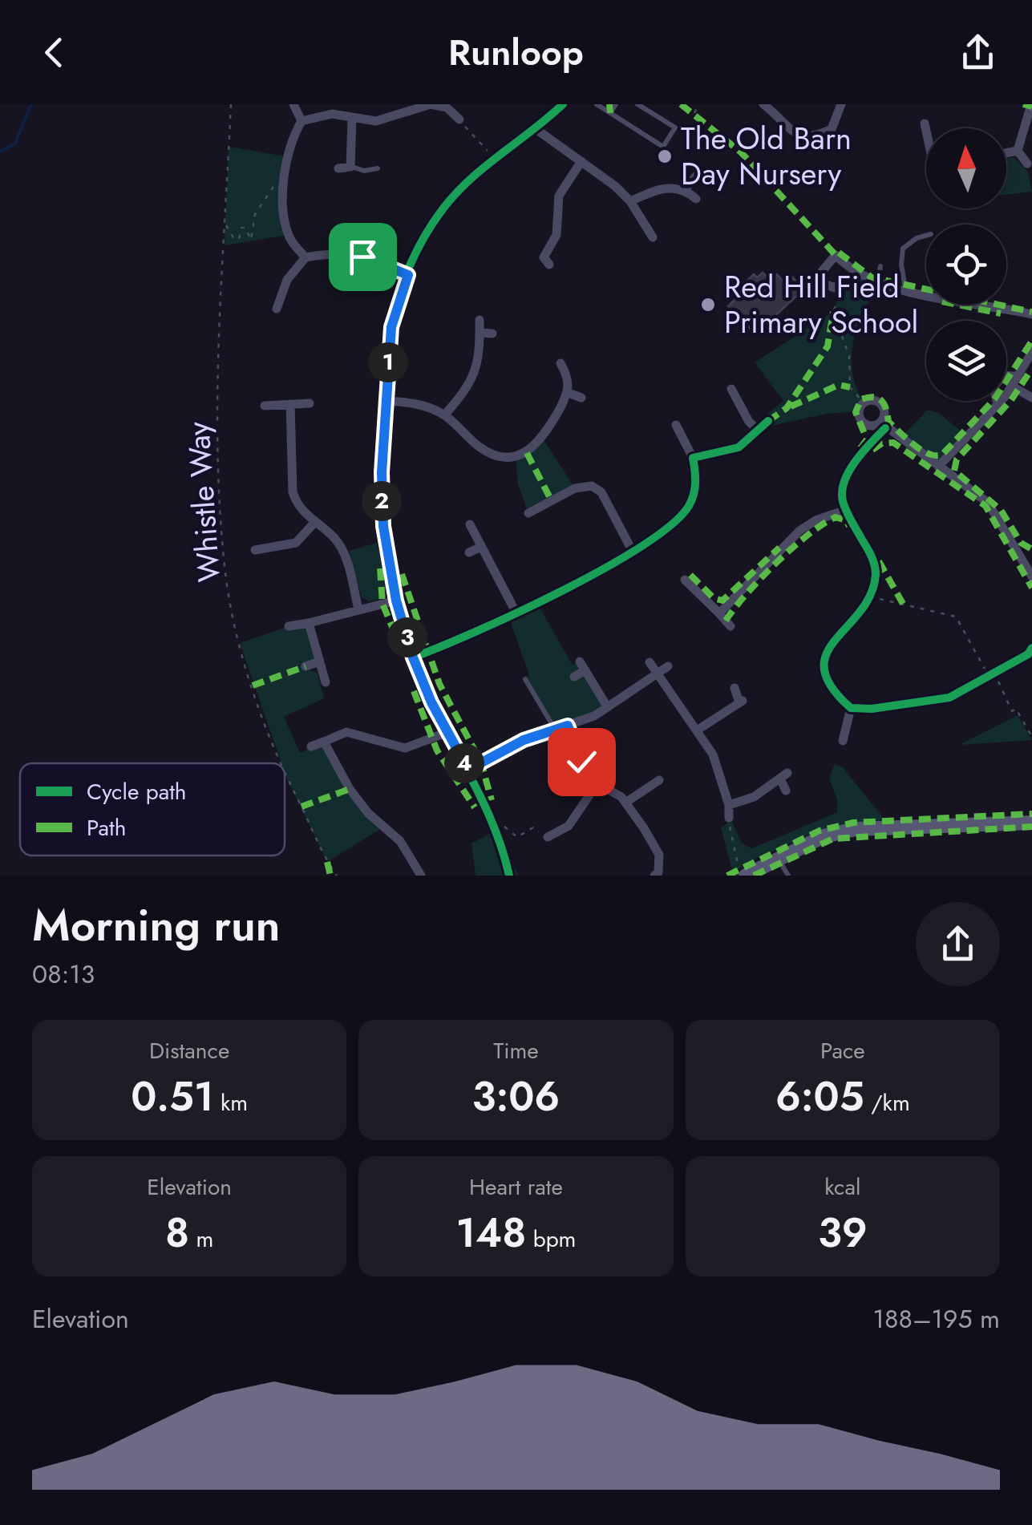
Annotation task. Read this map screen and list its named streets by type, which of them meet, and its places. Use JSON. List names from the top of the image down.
{
  "streets": {
    "path": ["Whistle Way"]
  },
  "places": ["The Old Barn Day Nursery", "Red Hill Field Primary School"],
  "legend": ["Cycle path", "Path"],
  "north": "top",
  "page": {
    "header": "Runloop",
    "pins": [
      "1",
      "2",
      "3",
      "4"
    ],
    "heading": ["Morning run", "08:13"],
    "stats": [
      ["Distance", "0.51 km"],
      ["Time", "3:06"],
      ["Pace", "6:05 /km"],
      ["Elevation", "8 m"],
      ["Heart rate", "148 bpm"],
      ["kcal", "39"]
    ],
    "chart": ["Elevation", "188–195 m"]
  }
}
